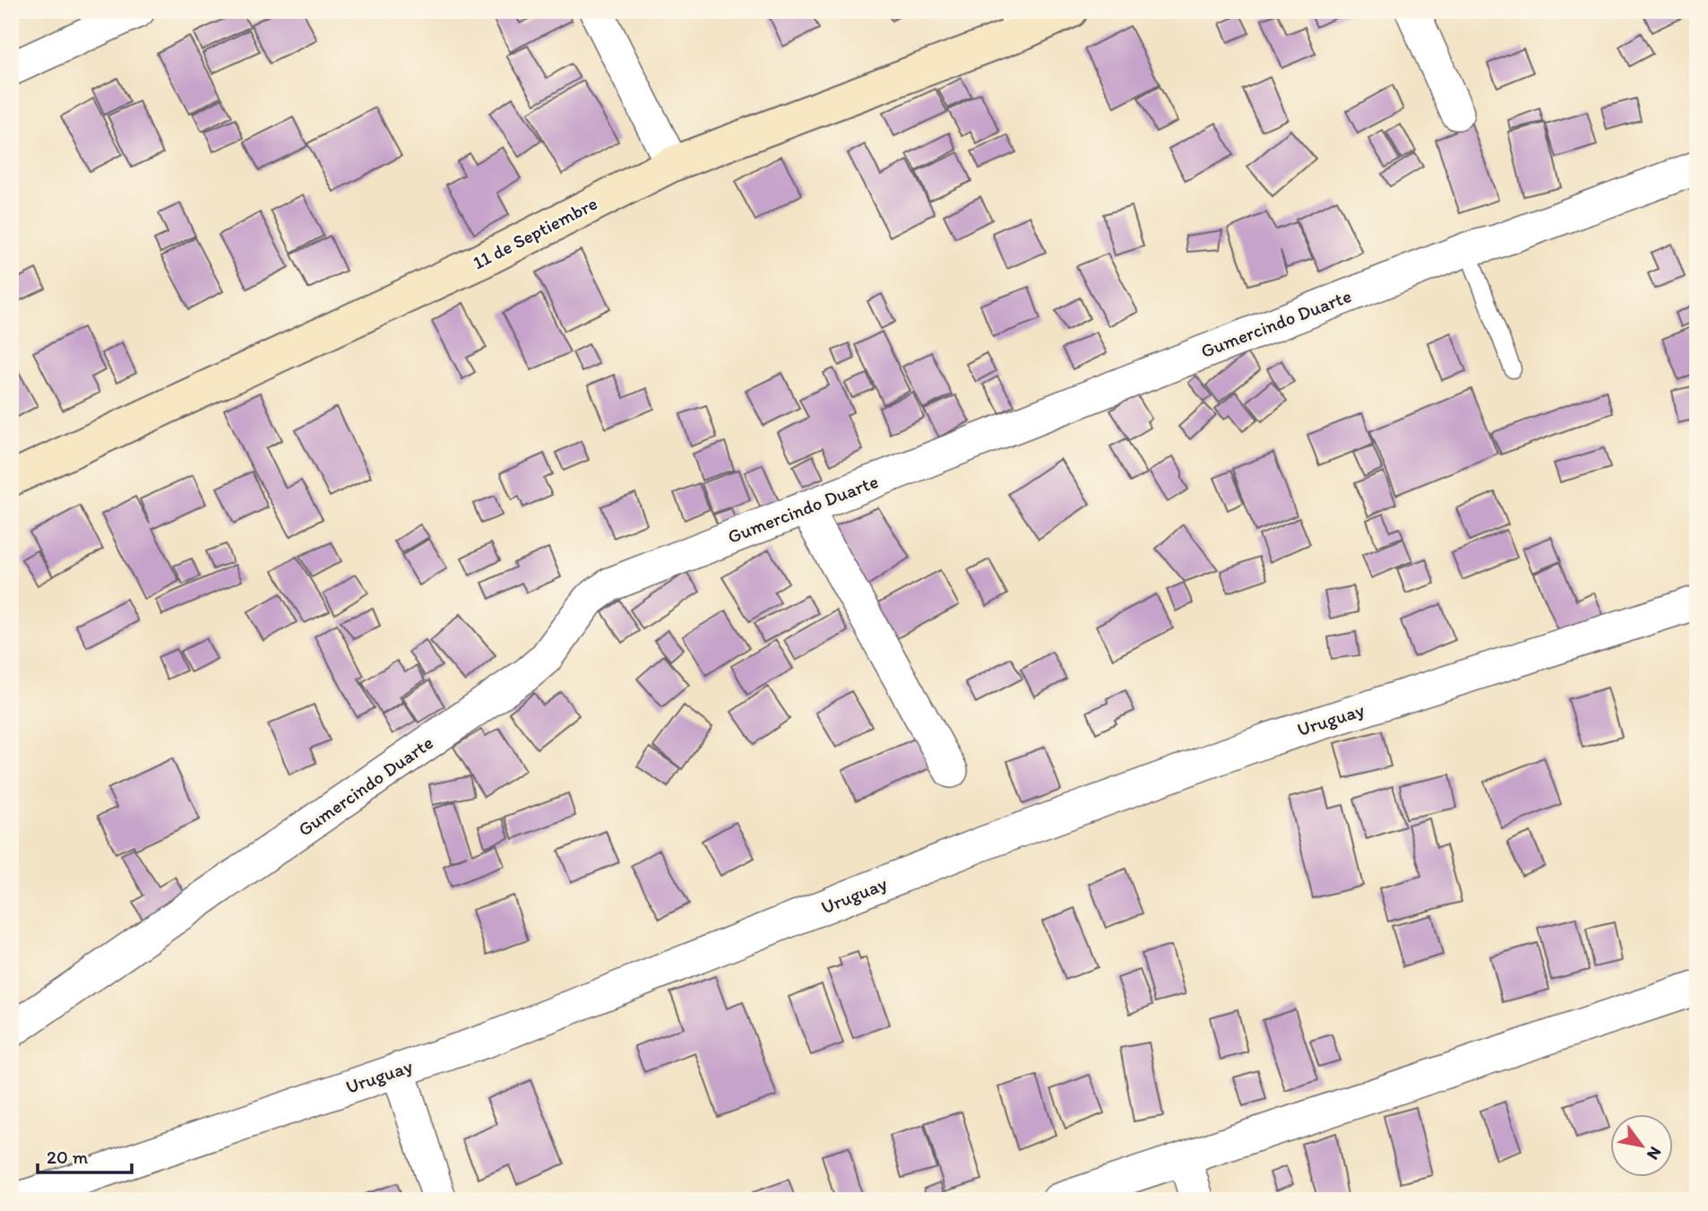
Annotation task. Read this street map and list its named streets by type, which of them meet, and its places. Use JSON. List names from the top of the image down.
{
  "streets": {
    "main road": ["11 de Septiembre"],
    "street": ["Gumercindo Duarte", "Uruguay"]
  },
  "scale_bar": "20 m",
  "north": "bottom right"
}
